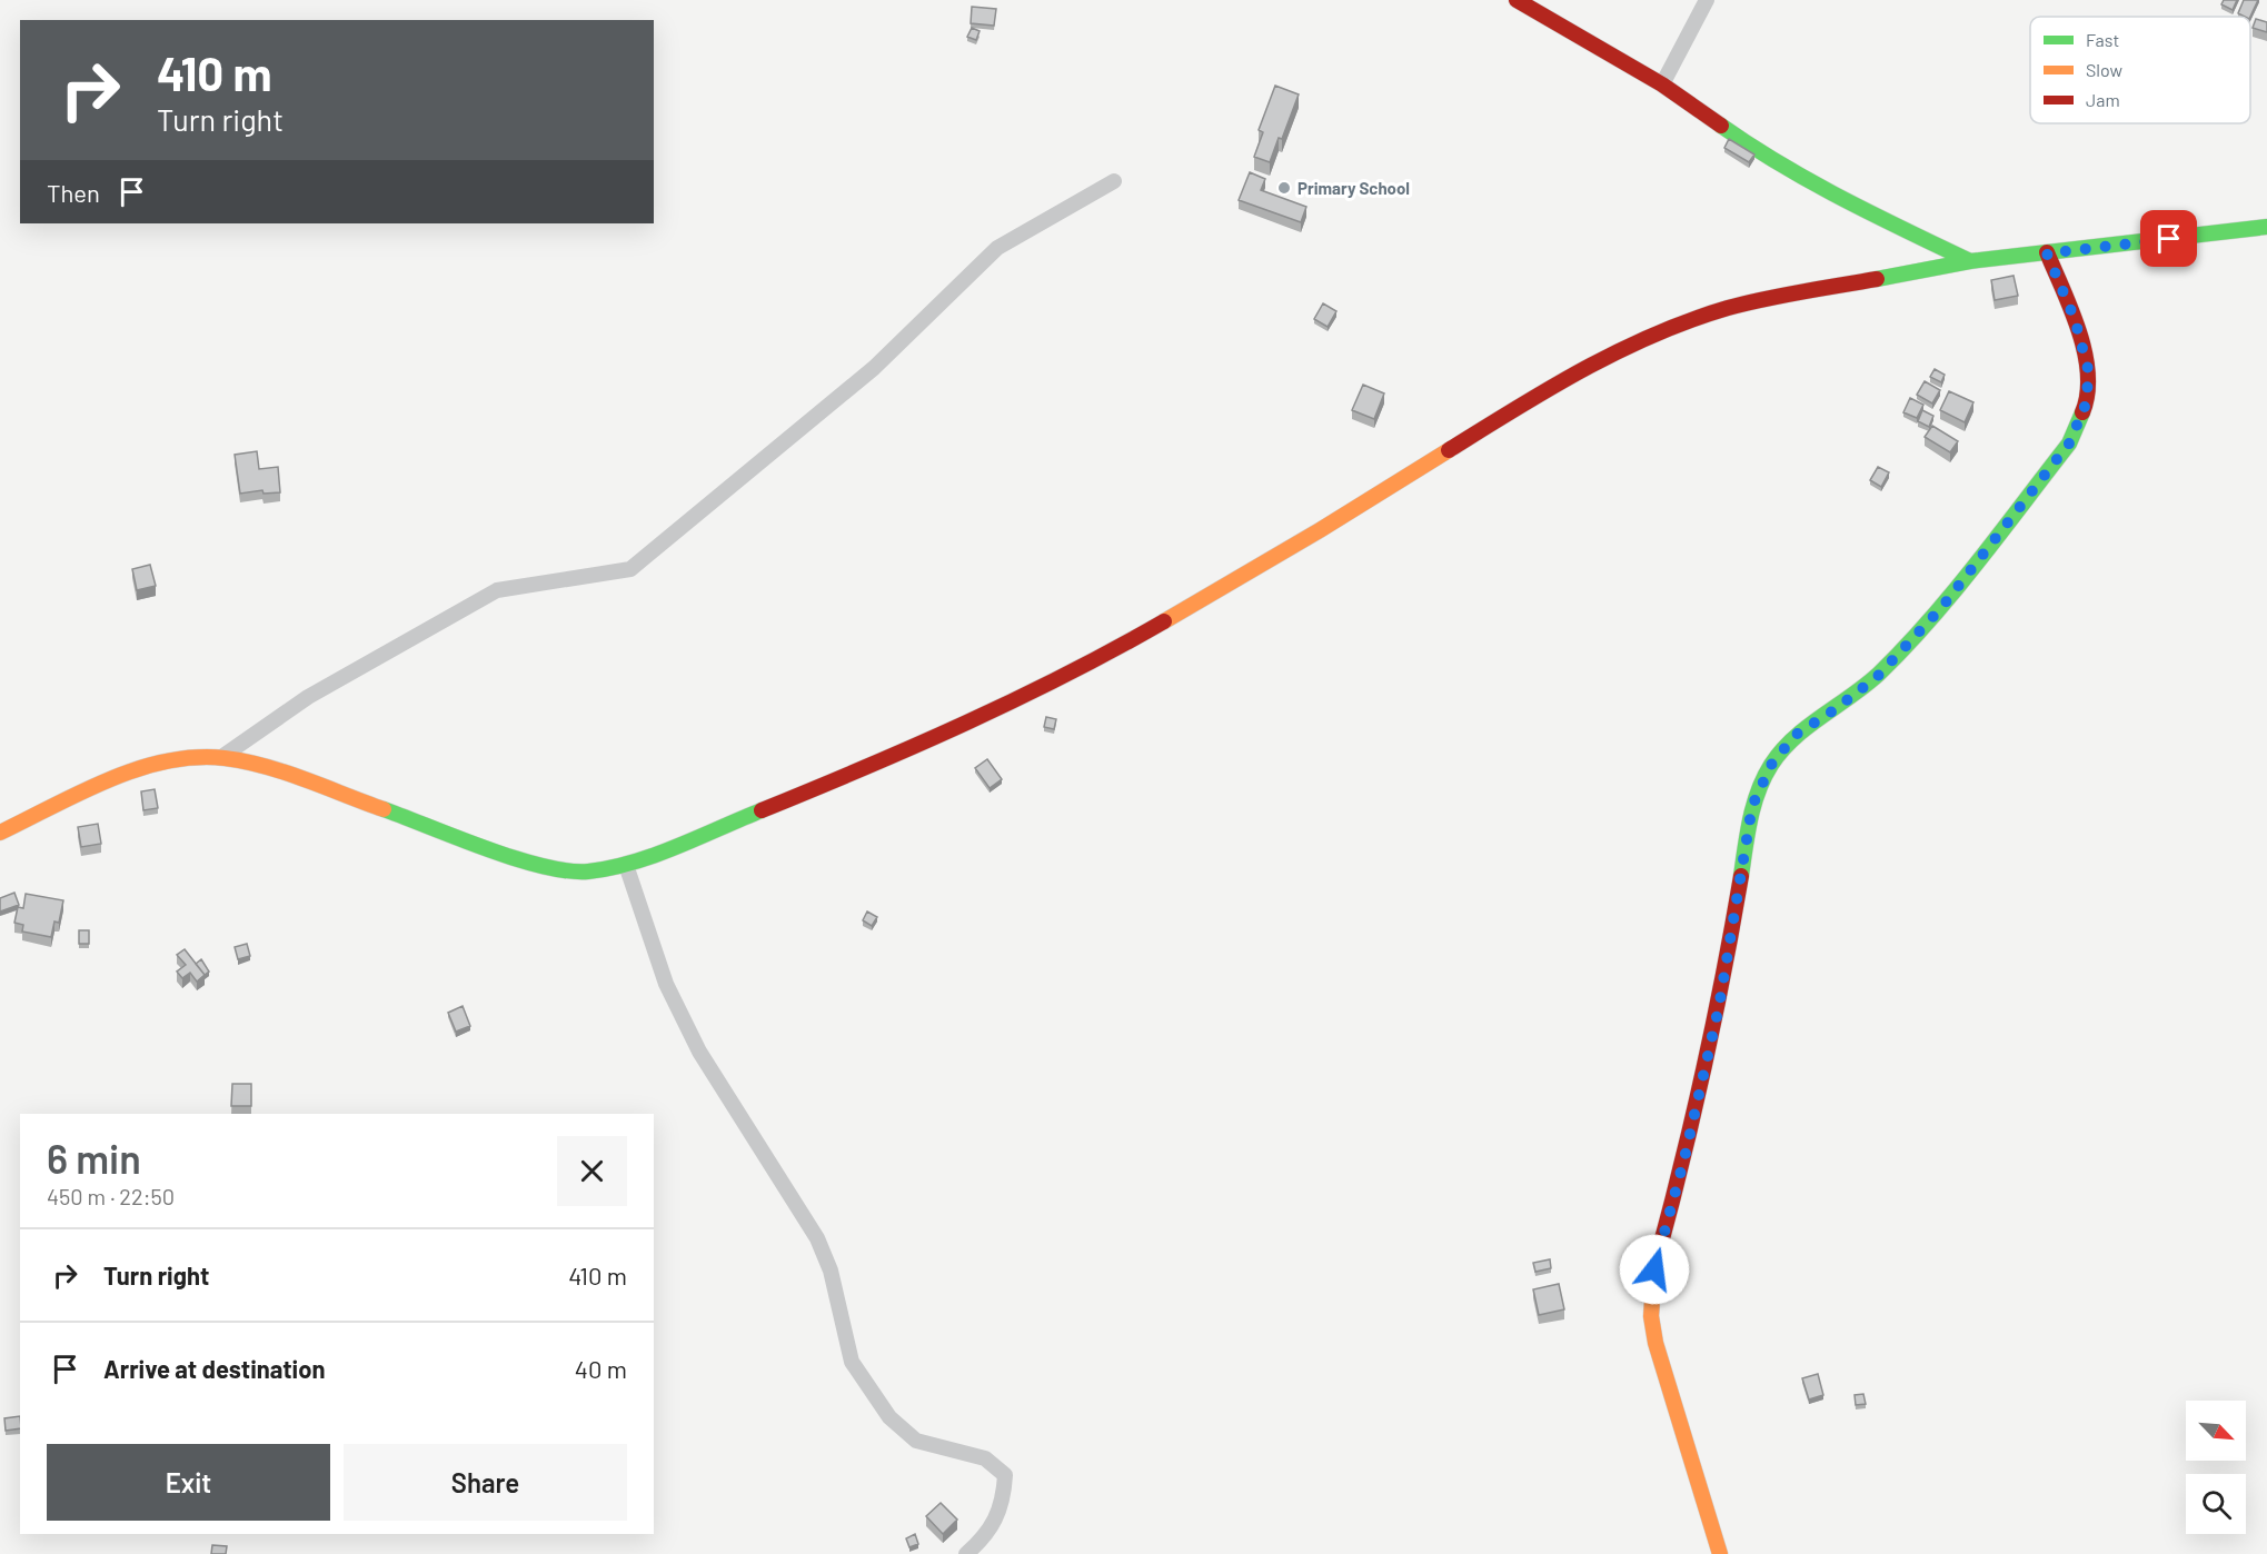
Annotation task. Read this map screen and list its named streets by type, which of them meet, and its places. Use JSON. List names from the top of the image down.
{
  "places": ["Primary School"],
  "legend": ["Fast", "Slow", "Jam"],
  "north": "bottom right",
  "page": {
    "turn": ["410 m", "Turn right"],
    "then": "Then",
    "heading": ["6 min", "450 m · 22:50"],
    "list": [
      {
        "name": "Turn right",
        "value": "410 m"
      },
      {
        "name": "Arrive at destination",
        "value": "40 m"
      }
    ],
    "buttons": ["Exit", "Share"]
  }
}
